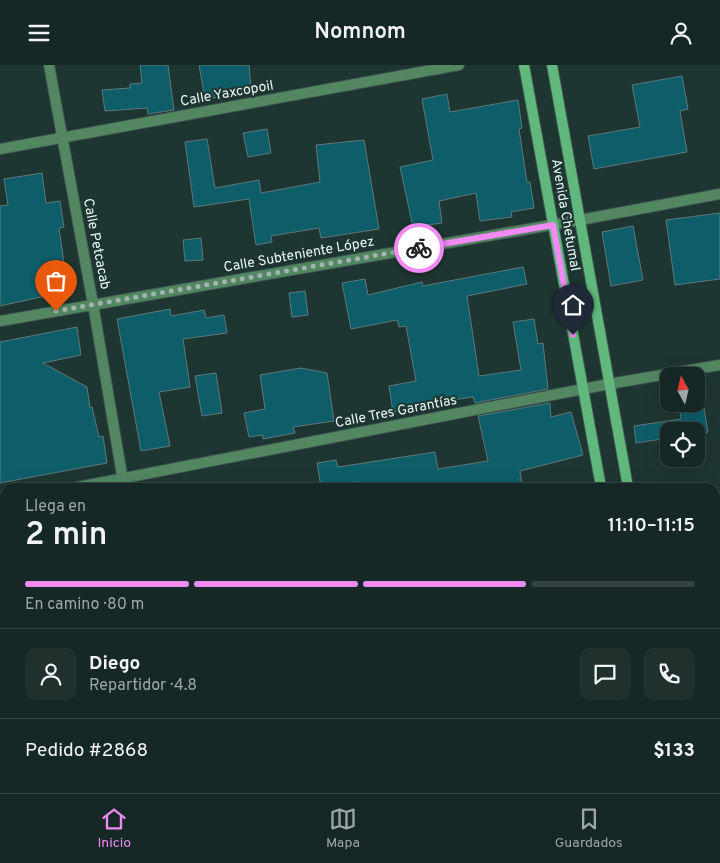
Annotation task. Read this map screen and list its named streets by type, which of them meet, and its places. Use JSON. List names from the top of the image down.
{
  "streets": {
    "main road": ["Avenida Chetumal"],
    "street": [
      "Calle Yaxcopoil",
      "Calle Petcacab",
      "Calle Subteniente López",
      "Calle Tres Garantías"
    ]
  },
  "crossings": [
    ["Calle Yaxcopoil", "Calle Petcacab"],
    ["Avenida Chetumal", "Calle Subteniente López"],
    ["Avenida Chetumal", "Calle Tres Garantías"],
    ["Calle Petcacab", "Calle Subteniente López"],
    ["Calle Petcacab", "Calle Tres Garantías"]
  ],
  "north": "top",
  "page": {
    "header": "Nomnom",
    "heading": ["2 min", "Llega en", "11:10–11:15"],
    "panel": [
      "Diego",
      "Repartidor · 4.8",
      "Pedido #2868",
      "$133"
    ],
    "bar": "En camino · 80 m",
    "tabs": ["Inicio", "Mapa", "Guardados"]
  }
}
